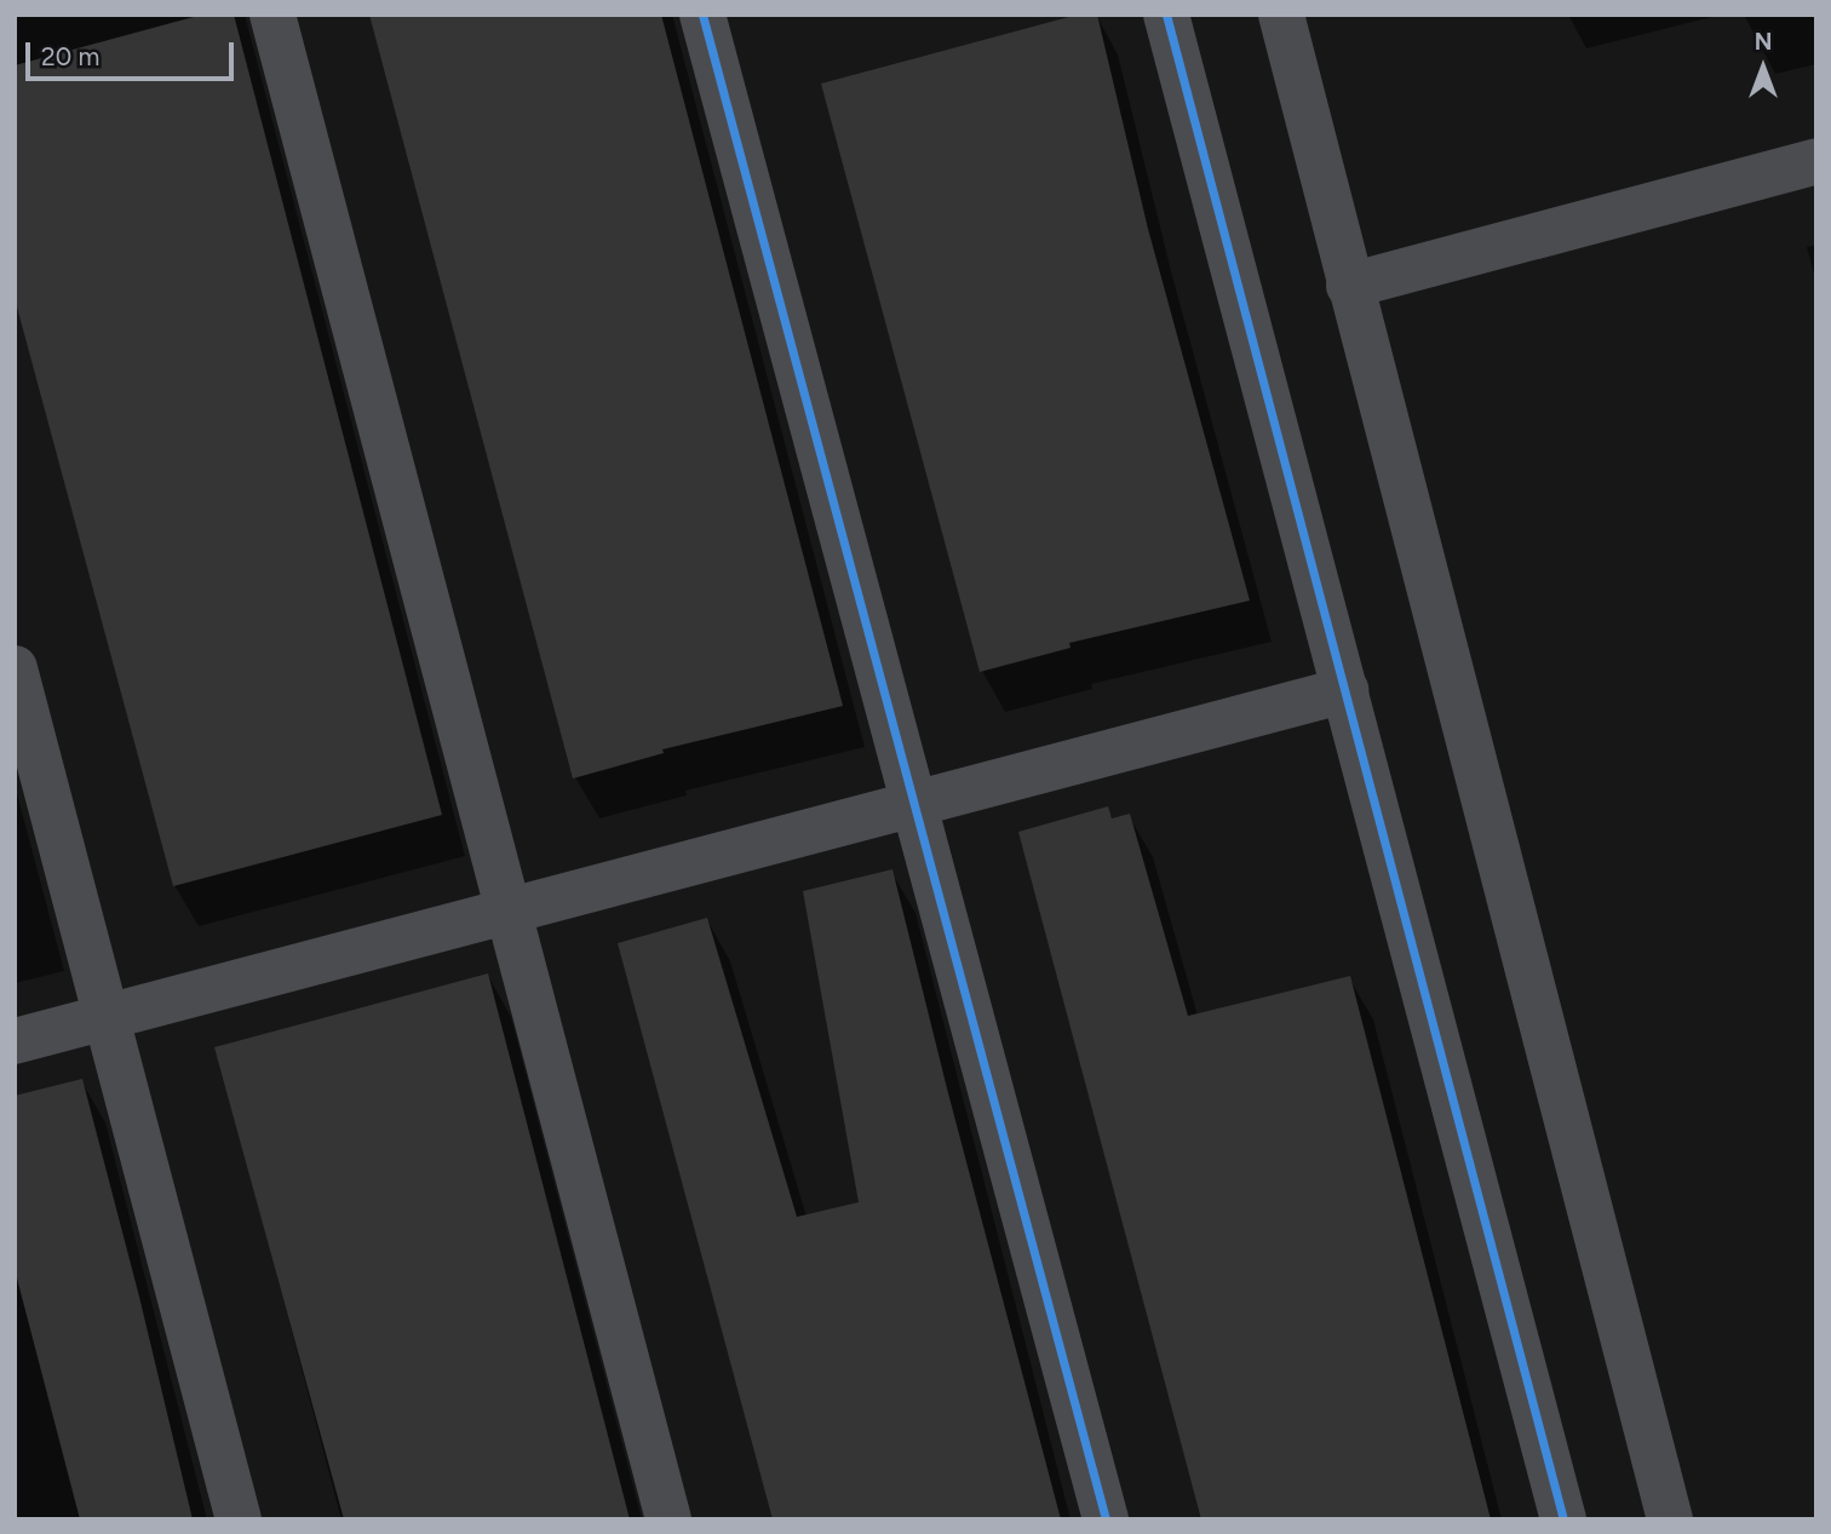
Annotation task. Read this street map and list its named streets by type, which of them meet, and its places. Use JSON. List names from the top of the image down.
{
  "scale_bar": "20 m",
  "north": "top"
}
